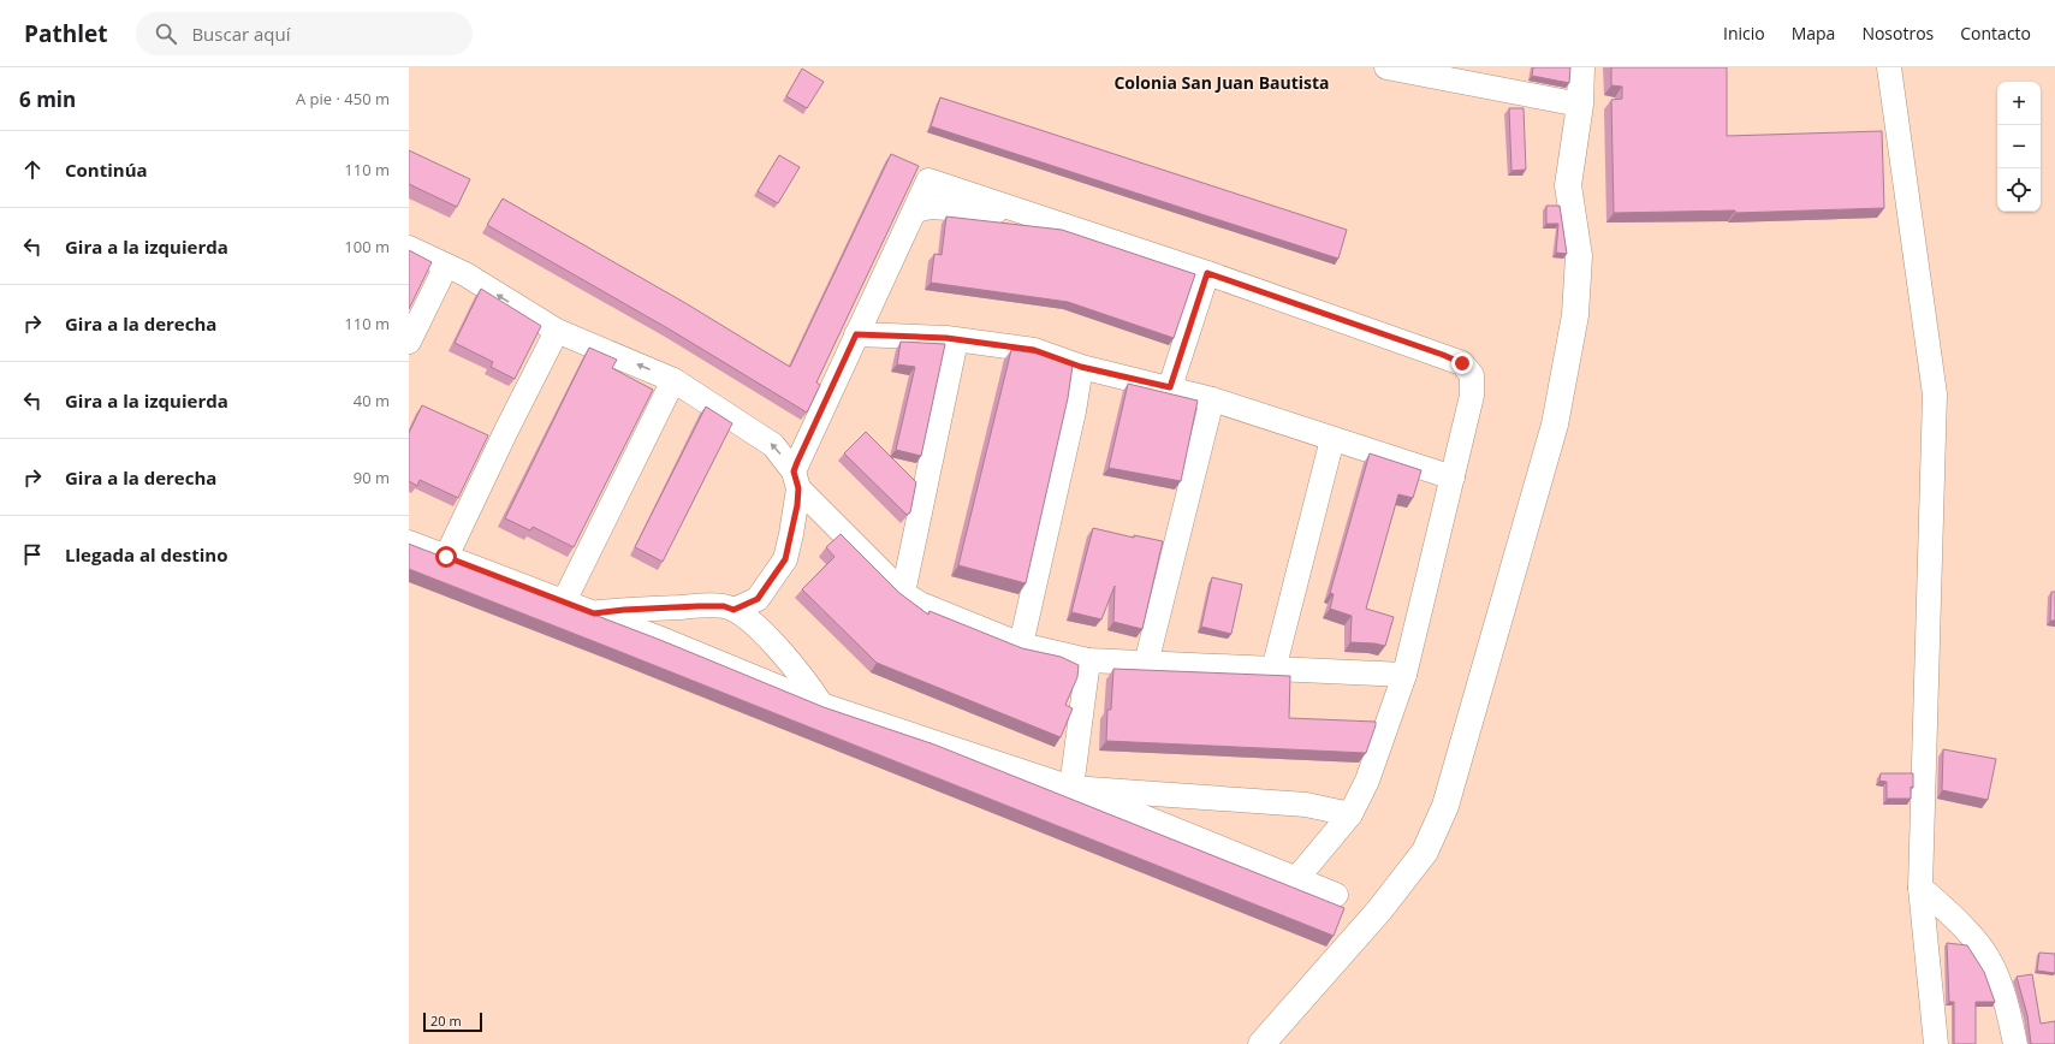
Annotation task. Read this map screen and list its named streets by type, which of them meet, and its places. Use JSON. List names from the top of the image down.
{
  "districts": ["Colonia San Juan Bautista"],
  "scale_bar": "20 m",
  "page": {
    "header": "Pathlet",
    "search": "Buscar aquí",
    "nav": [
      "Inicio",
      "Mapa",
      "Nosotros",
      "Contacto"
    ],
    "heading": ["6 min", "A pie · 450 m"],
    "map_buttons": ["+", "−"],
    "list": [
      ["Continúa", "110 m"],
      ["Gira a la izquierda", "100 m"],
      ["Gira a la derecha", "110 m"],
      ["Gira a la izquierda", "40 m"],
      ["Gira a la derecha", "90 m"],
      "Llegada al destino"
    ],
    "scale": "20 m"
  }
}
